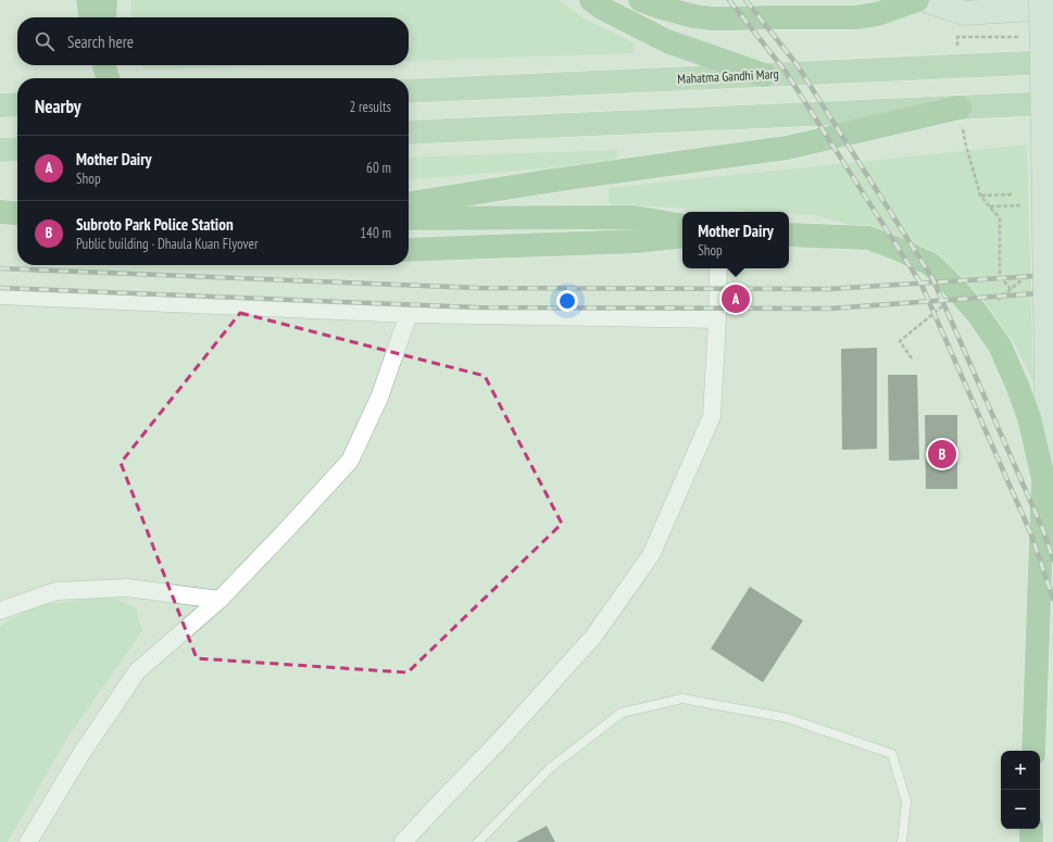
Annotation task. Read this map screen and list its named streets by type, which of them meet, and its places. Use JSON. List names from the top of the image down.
{
  "streets": {
    "main road": ["Mahatma Gandhi Marg"]
  },
  "page": {
    "search": "Search here",
    "heading": ["Nearby", "2 results"],
    "list": [
      {
        "mark": "A",
        "name": "Mother Dairy",
        "note": "Shop",
        "value": "60 m"
      },
      {
        "mark": "B",
        "name": "Subroto Park Police Station",
        "note": "Public building · Dhaula Kuan Flyover",
        "value": "140 m"
      }
    ],
    "popup": ["Mother Dairy", "Shop"],
    "pins": ["A", "B"],
    "map_buttons": ["+", "−"]
  }
}
